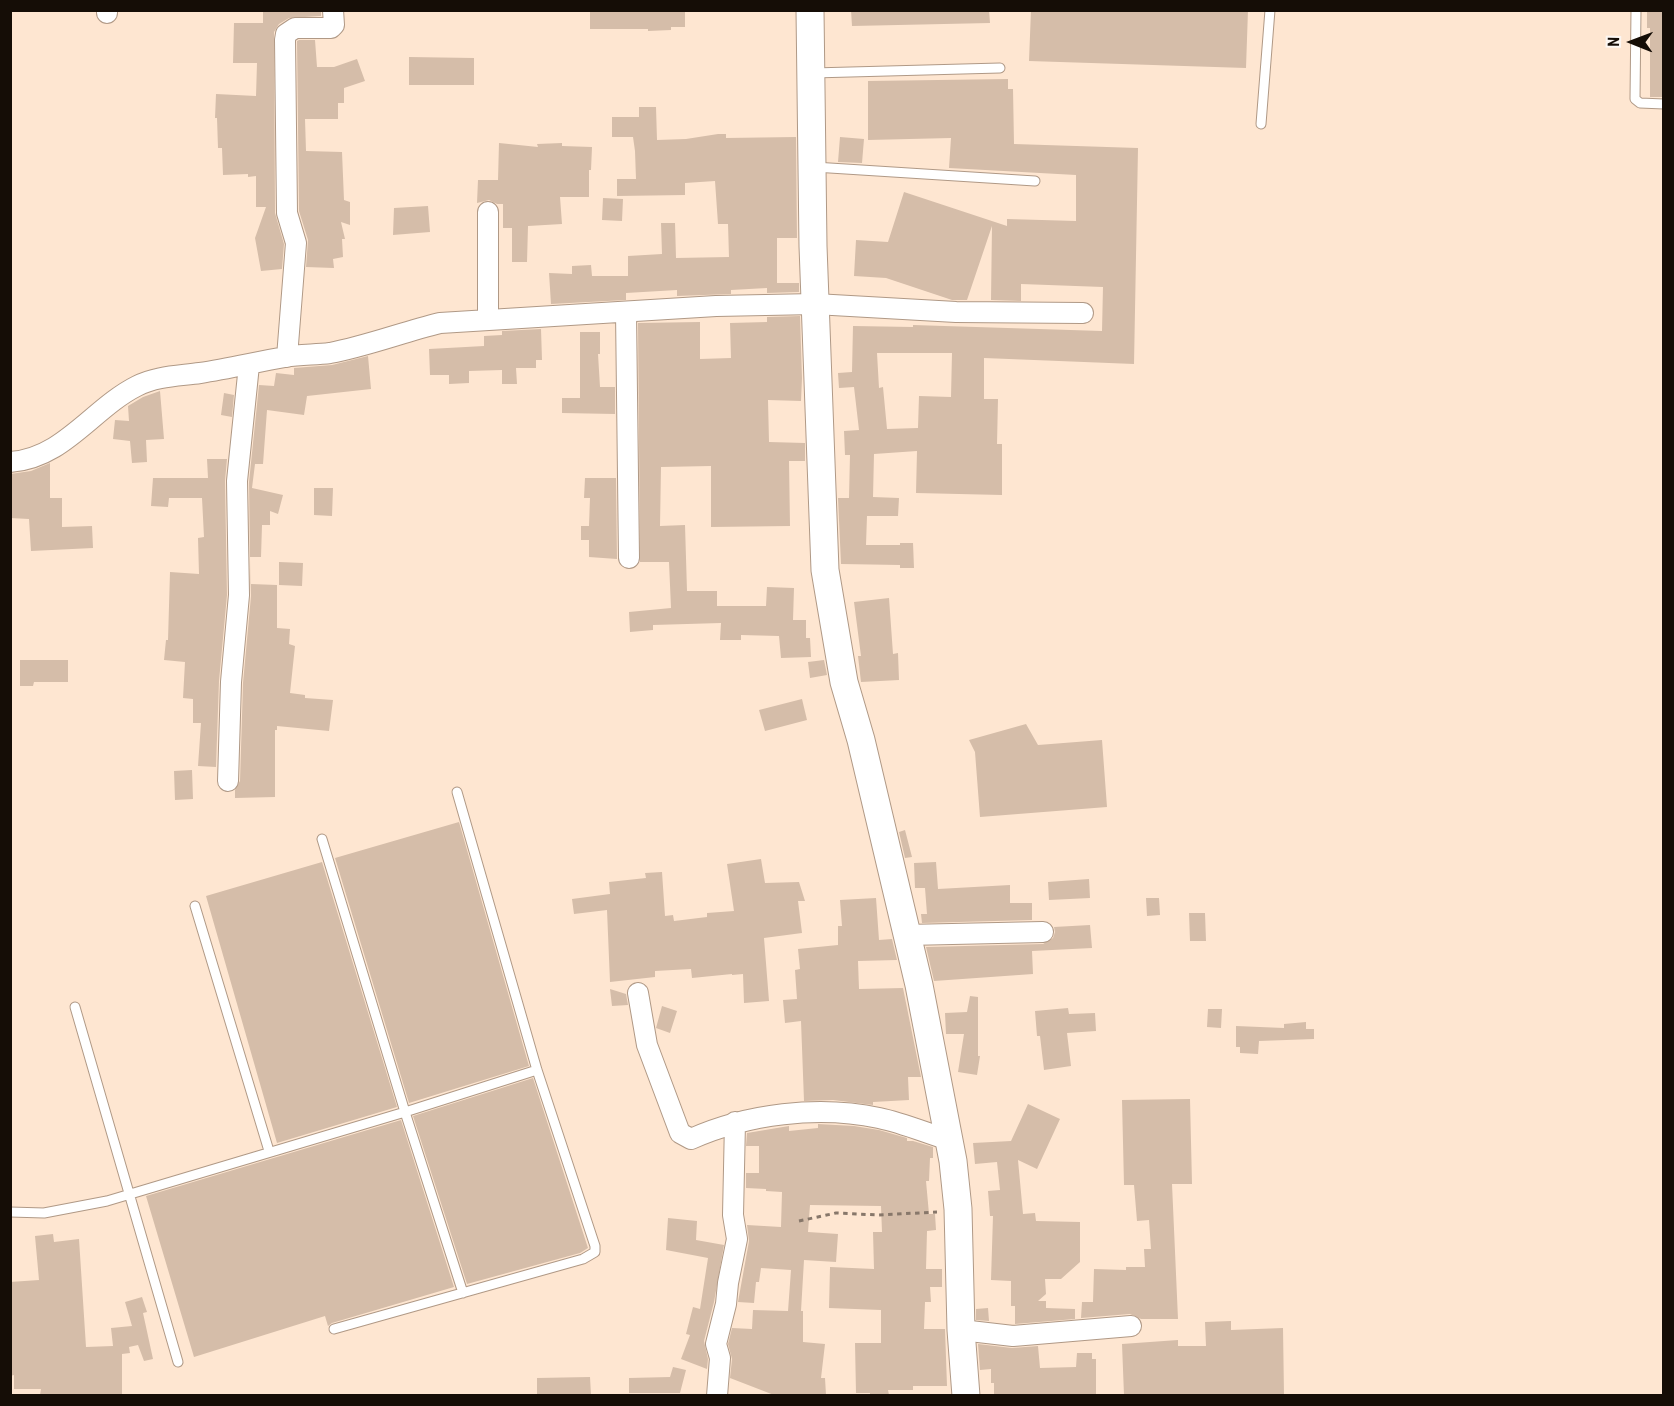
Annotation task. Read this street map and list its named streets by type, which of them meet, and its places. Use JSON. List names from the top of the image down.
{
  "north": "left"
}
